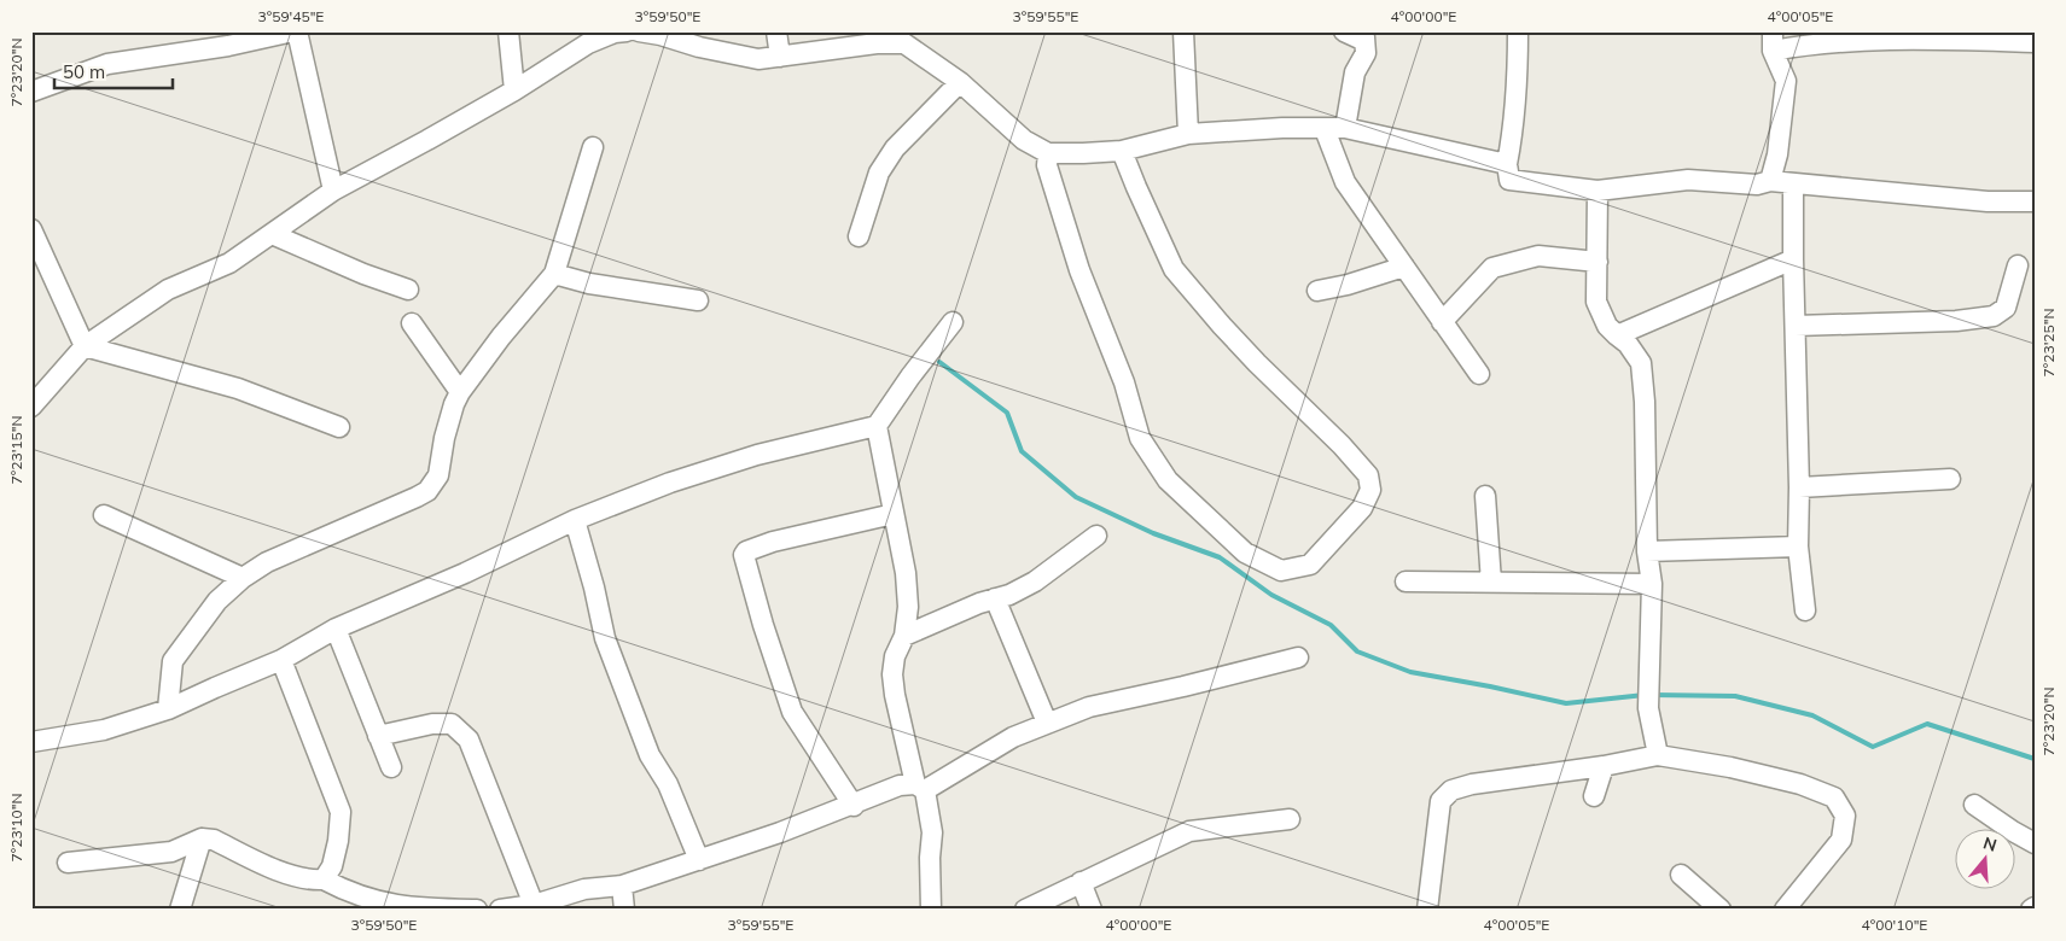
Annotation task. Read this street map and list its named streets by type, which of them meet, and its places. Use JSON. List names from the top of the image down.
{
  "scale_bar": "50 m",
  "north": "top",
  "coordinates": [
    "3°59'45\"E",
    "3°59'50\"E",
    "3°59'55\"E",
    "4°00'00\"E",
    "4°00'05\"E",
    "7°23'20\"N",
    "7°23'25\"N",
    "7°23'15\"N",
    "7°23'10\"N",
    "4°00'10\"E"
  ]
}
